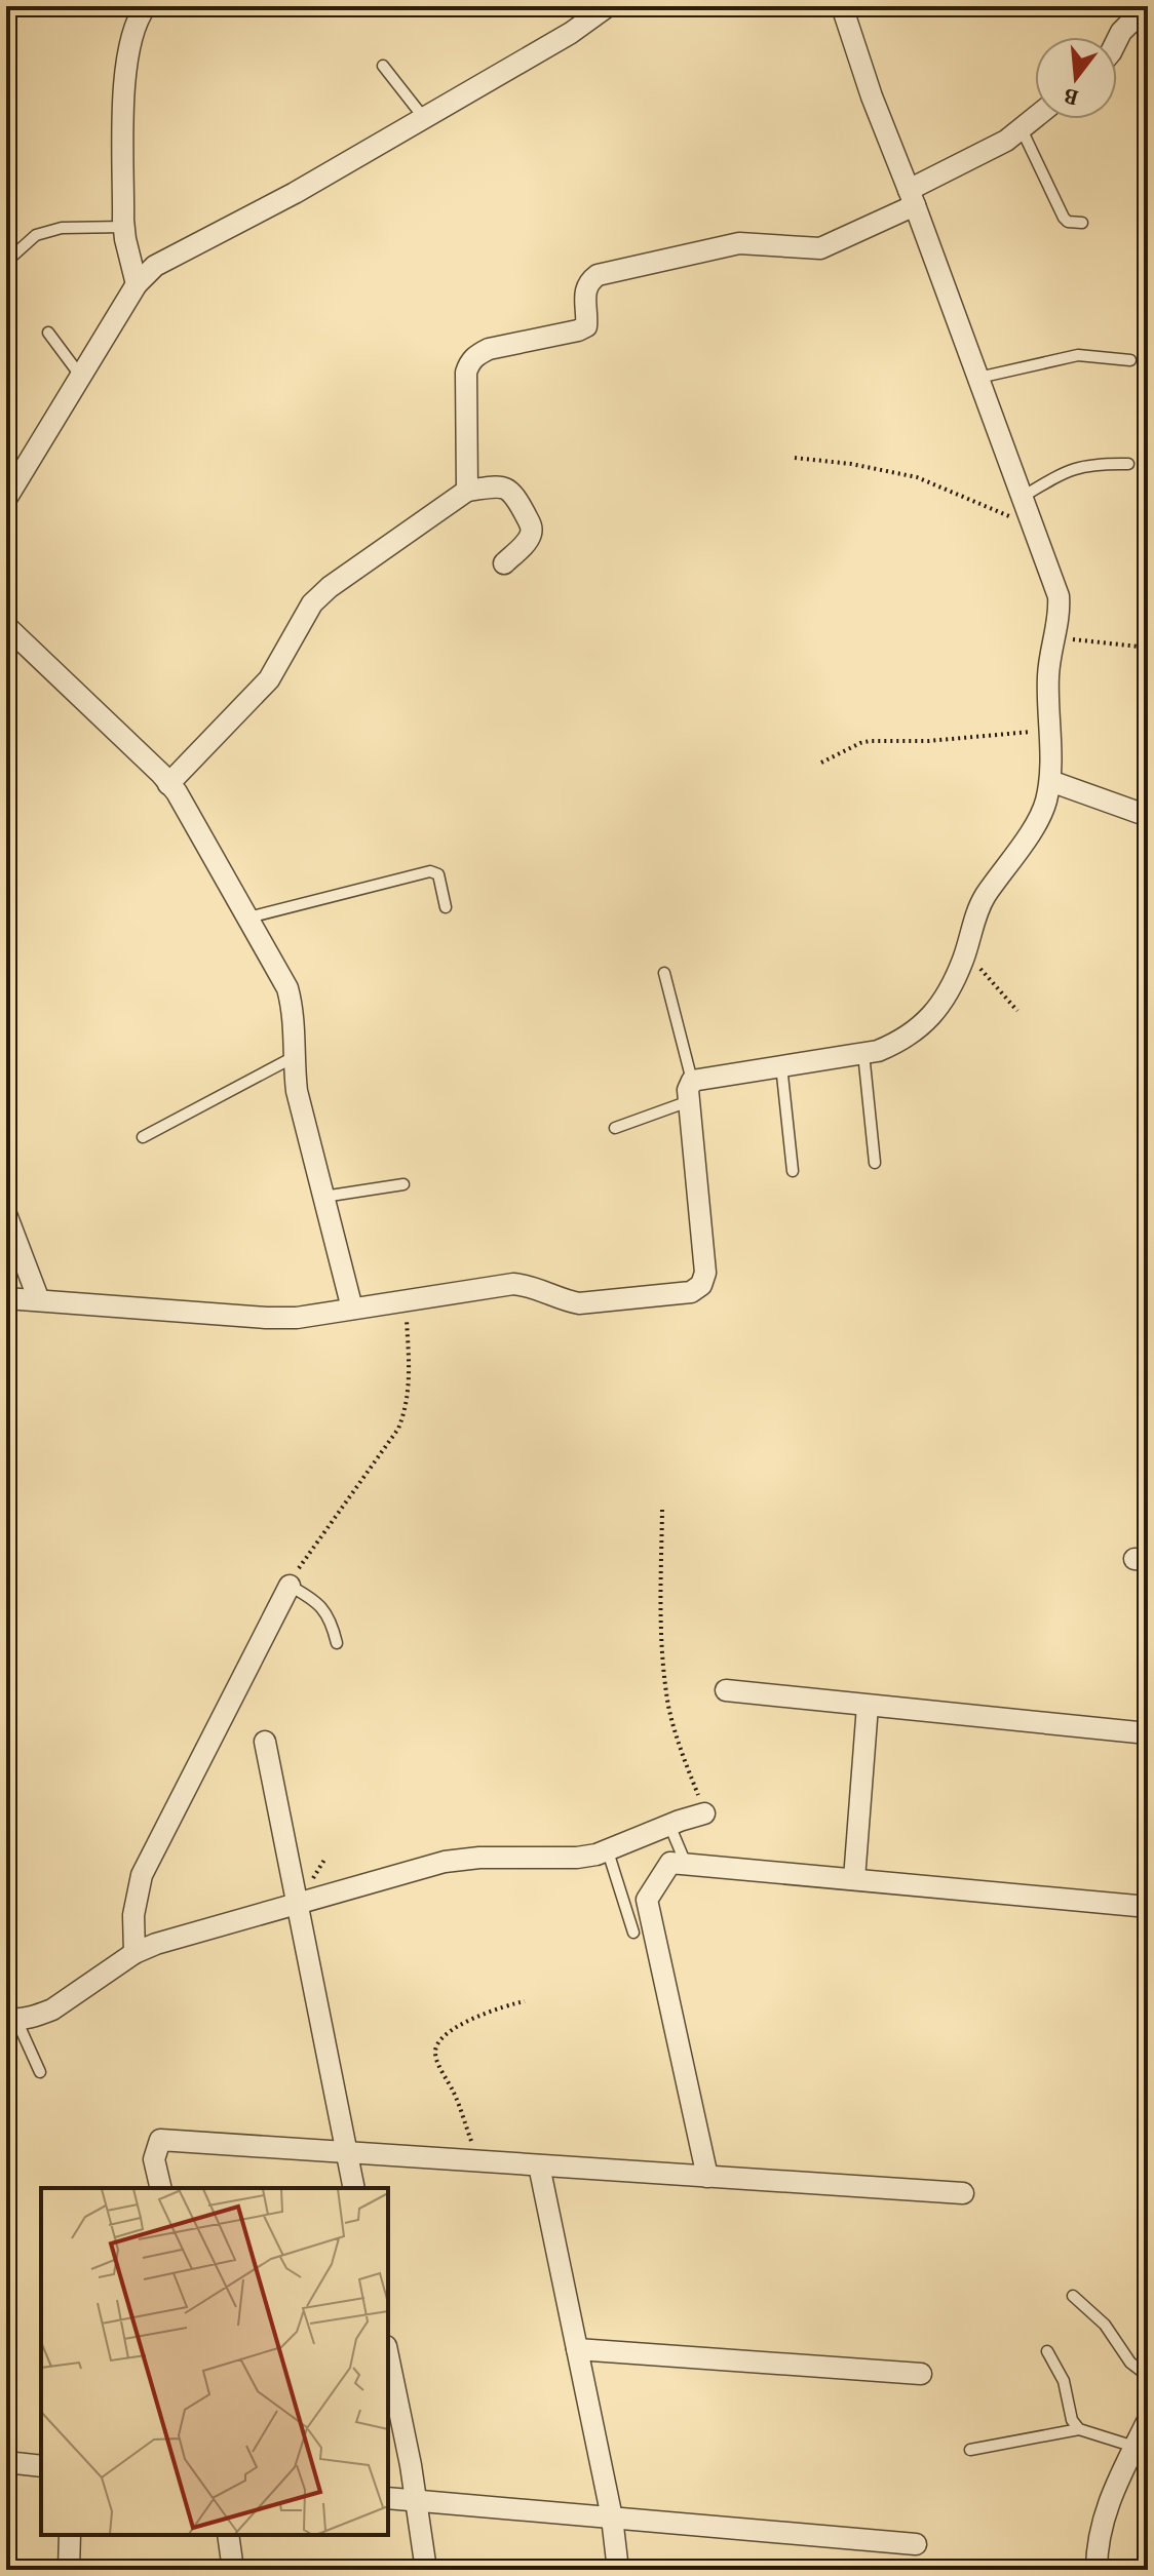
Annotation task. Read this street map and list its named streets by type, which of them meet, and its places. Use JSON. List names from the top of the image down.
{
  "north": "bottom"
}
